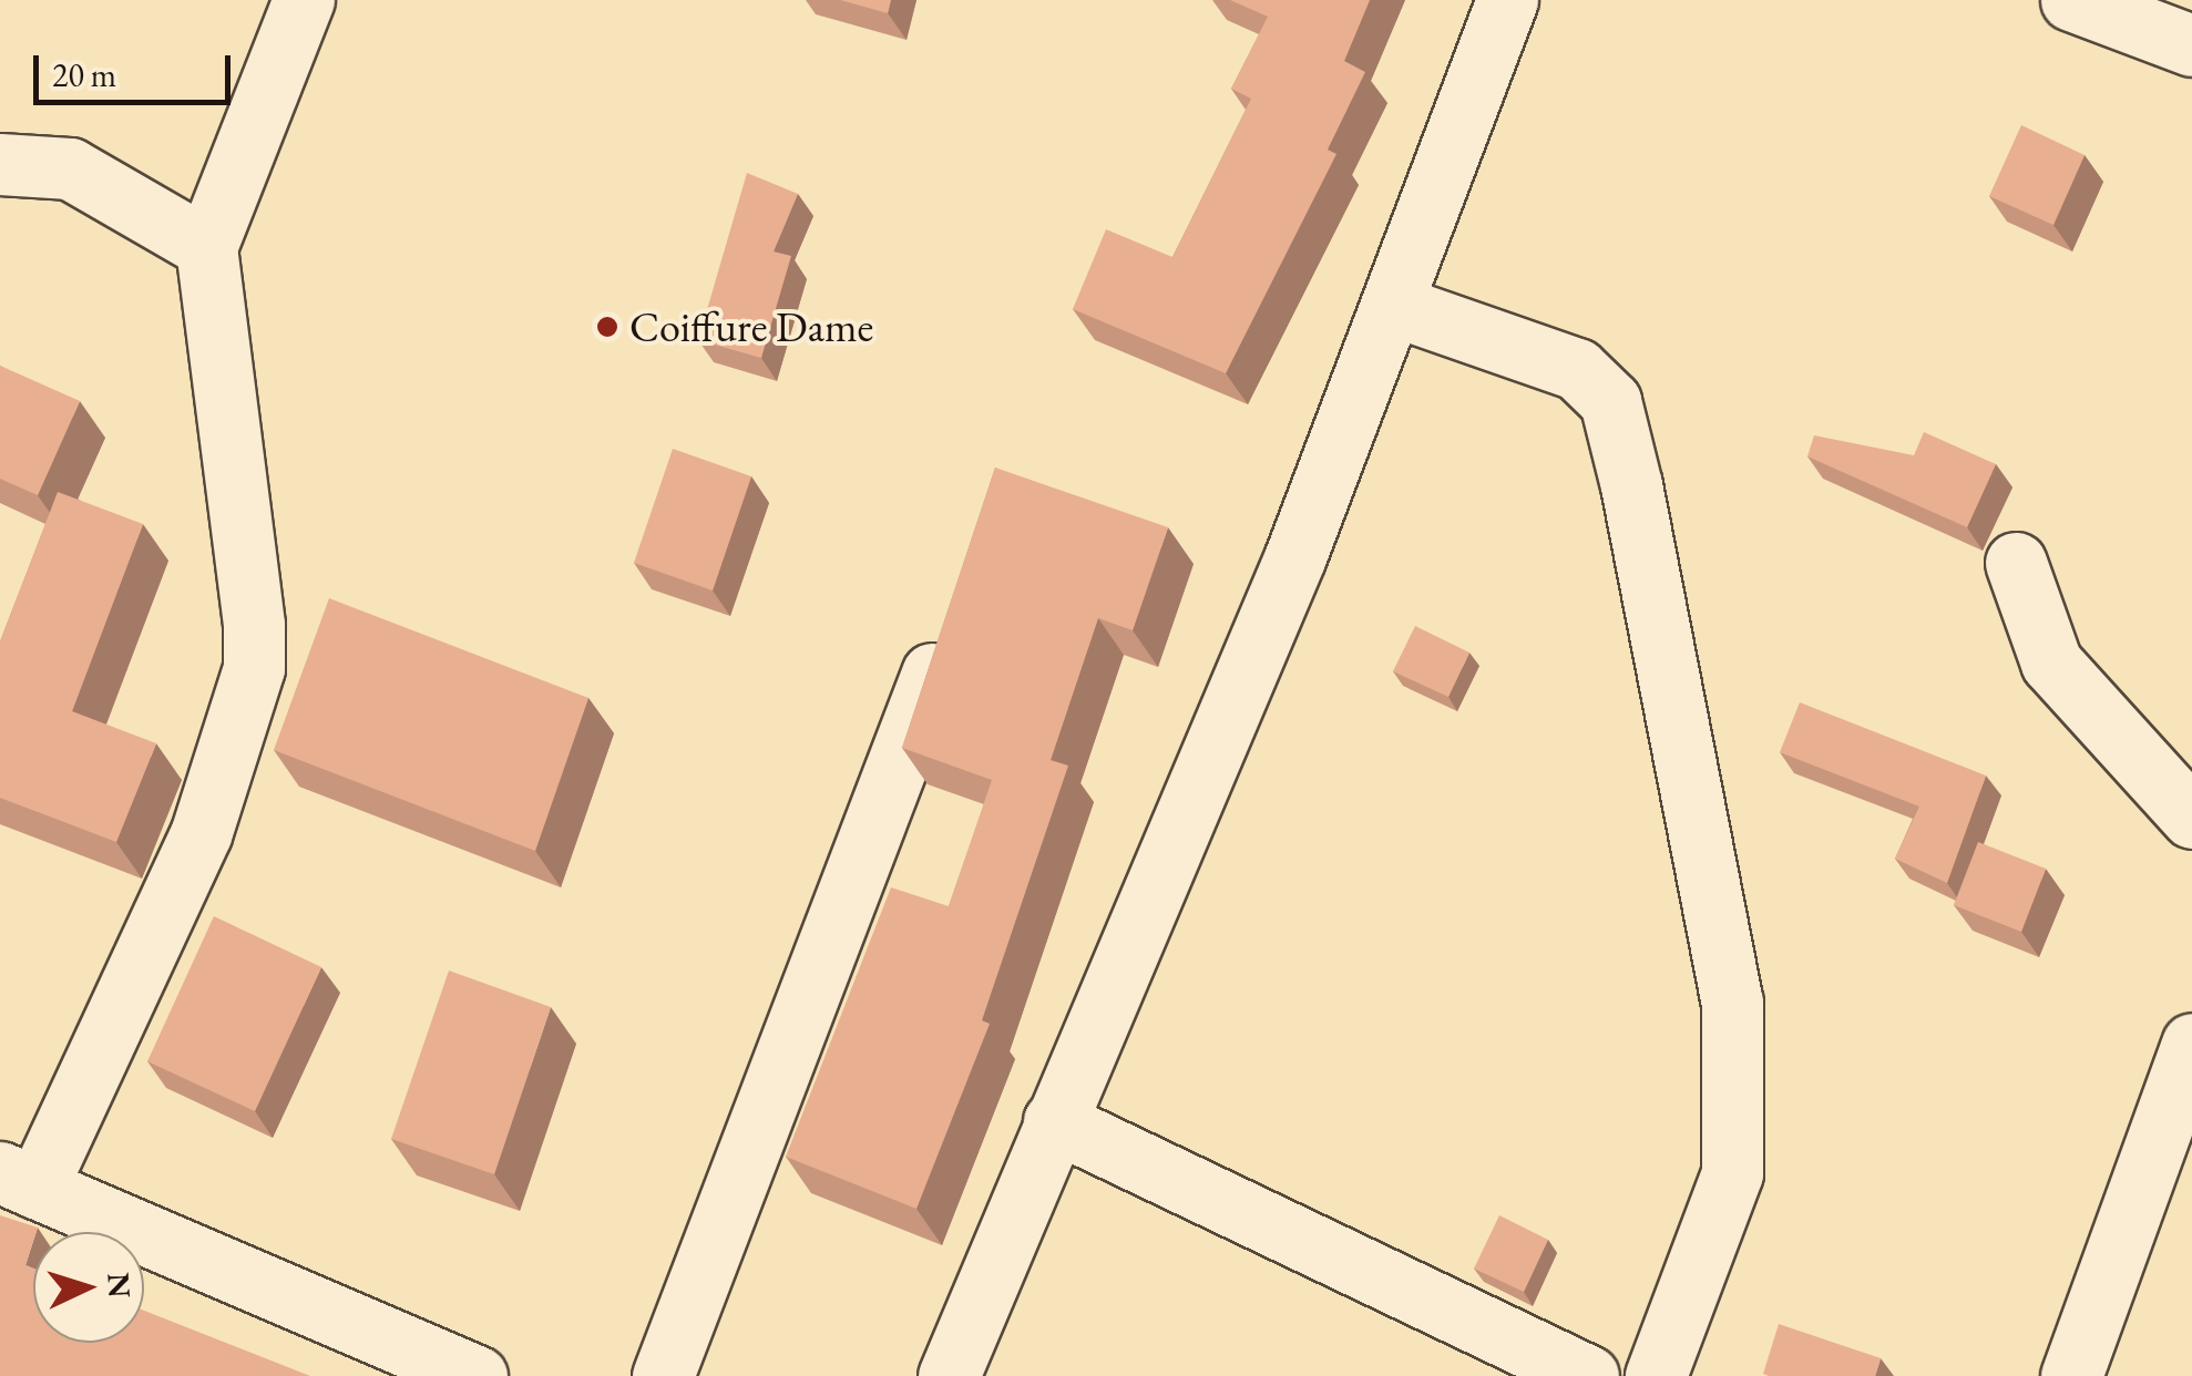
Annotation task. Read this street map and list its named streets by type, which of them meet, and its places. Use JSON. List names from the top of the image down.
{
  "places": ["Coiffure Dame"],
  "scale_bar": "20 m",
  "north": "right"
}
